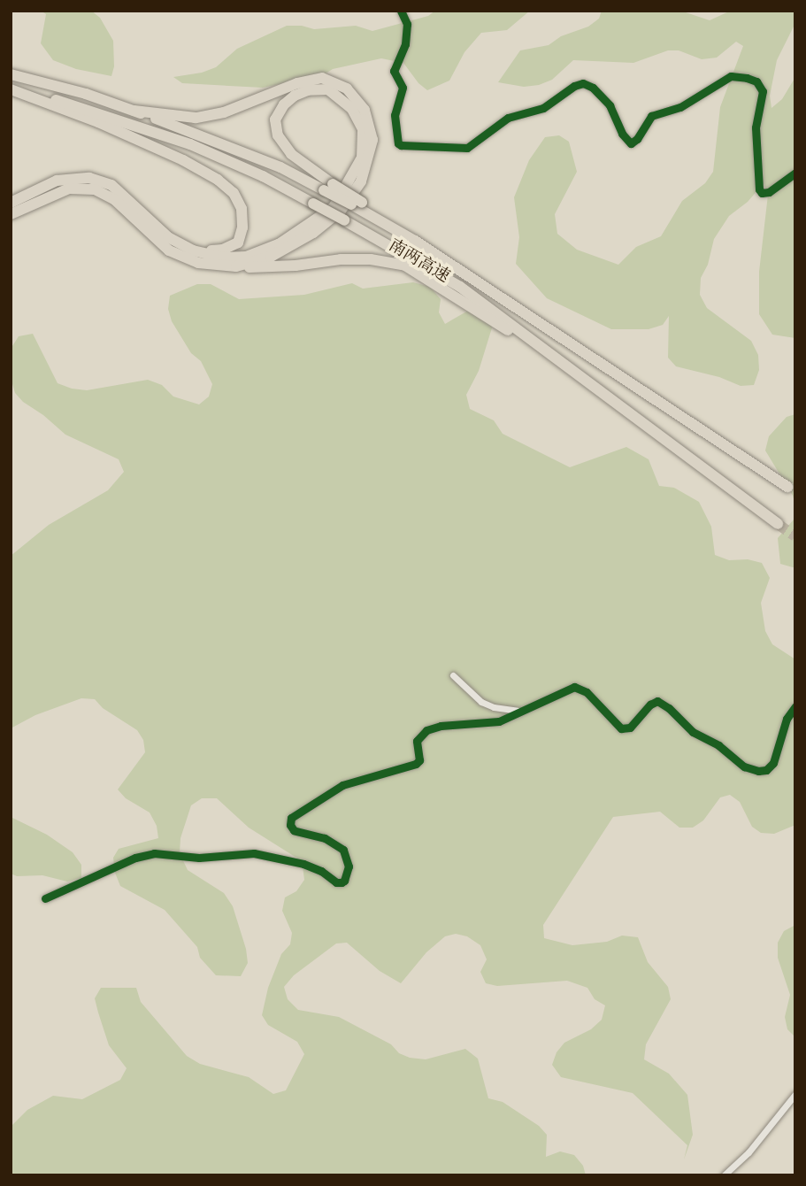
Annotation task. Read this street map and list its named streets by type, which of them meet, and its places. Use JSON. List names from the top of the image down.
{
  "streets": {
    "highway": ["南两高速"]
  }
}
